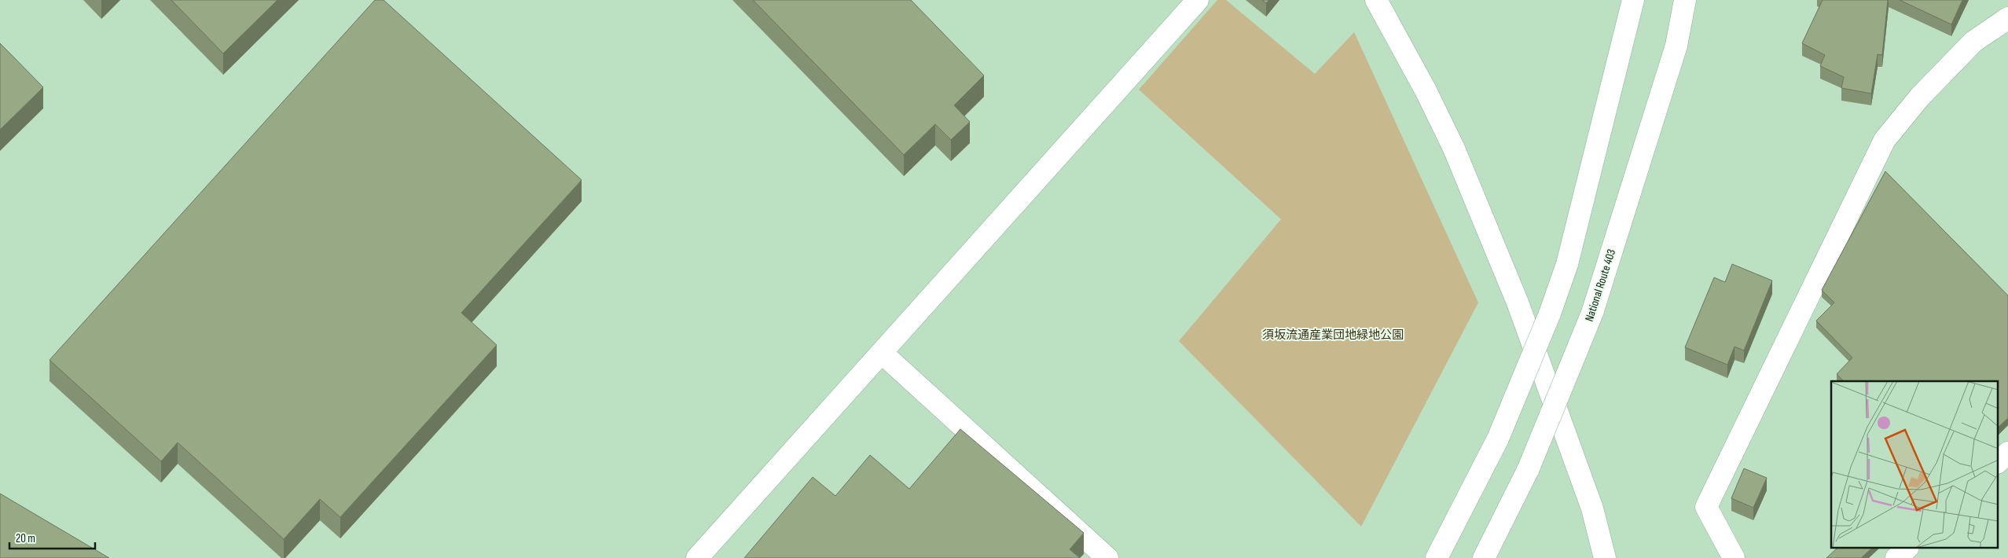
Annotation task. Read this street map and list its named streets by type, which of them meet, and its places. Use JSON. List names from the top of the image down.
{
  "streets": {
    "main road": ["National Route 403"]
  },
  "parks": ["須坂流通産業団地緑地公園"],
  "scale_bar": "20 m"
}
